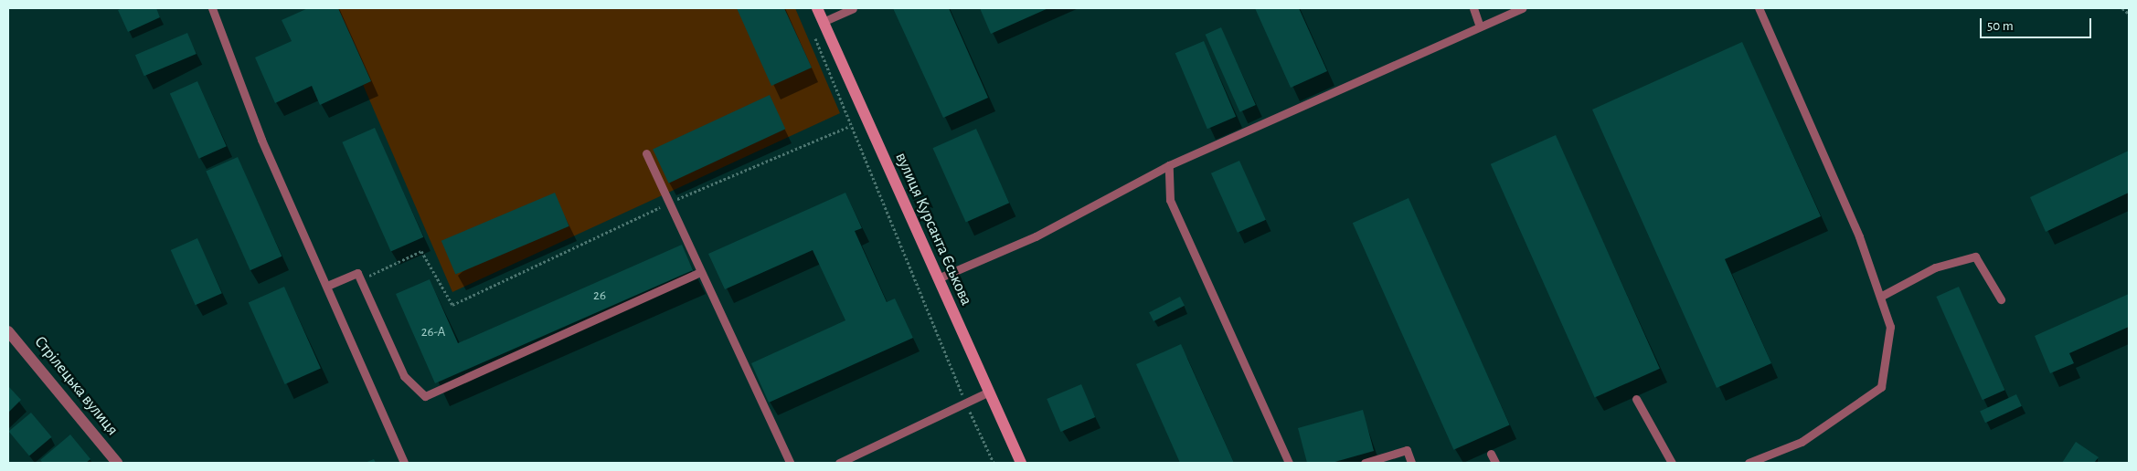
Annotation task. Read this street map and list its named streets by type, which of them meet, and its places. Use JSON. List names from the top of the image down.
{
  "streets": {
    "street": ["вулиця Курсанта Єськова", "Стрілецька вулиця"]
  },
  "house_numbers": ["26", "26-А"],
  "scale_bar": "50 m"
}
